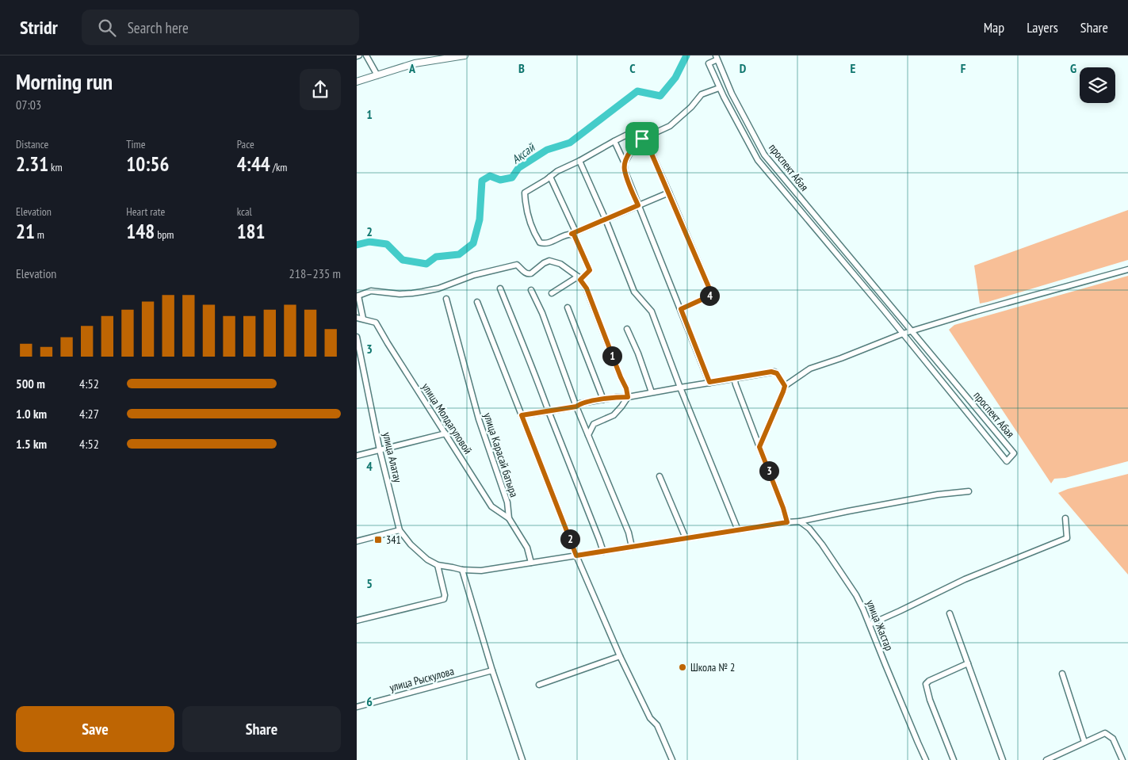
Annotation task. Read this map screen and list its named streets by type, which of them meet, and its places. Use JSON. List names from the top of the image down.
{
  "streets": {
    "street": [
      "проспект Абая",
      "улица Молдагуловой",
      "улица Карасай батыра",
      "улица Алатау",
      "улица Жастар",
      "улица Рыскулова"
    ]
  },
  "crossings": [
    ["улица Молдагуловой", "улица Карасай батыра"]
  ],
  "water": ["Ақсай"],
  "places": {
    "transit": ["341"],
    "other": ["Школа № 2"]
  },
  "page": {
    "header": "Stridr",
    "search": "Search here",
    "nav": ["Map", "Layers", "Share"],
    "heading": ["Morning run", "07:03"],
    "stats": [
      ["Distance", "2.31 km"],
      ["Time", "10:56"],
      ["Pace", "4:44 /km"],
      ["Elevation", "21 m"],
      ["Heart rate", "148 bpm"],
      ["kcal", "181"]
    ],
    "chart": ["Elevation", "218–235 m"],
    "pins": [
      "4",
      "1",
      "3",
      "2"
    ],
    "list": [
      {
        "name": "500 m",
        "note": "4:52"
      },
      {
        "name": "1.0 km",
        "note": "4:27"
      },
      {
        "name": "1.5 km",
        "note": "4:52"
      }
    ],
    "buttons": ["Save", "Share"]
  },
  "grid": {
    "columns": [
      "A",
      "B",
      "C",
      "D",
      "E",
      "F",
      "G"
    ],
    "rows": [
      "1",
      "2",
      "3",
      "4",
      "5",
      "6"
    ]
  }
}
